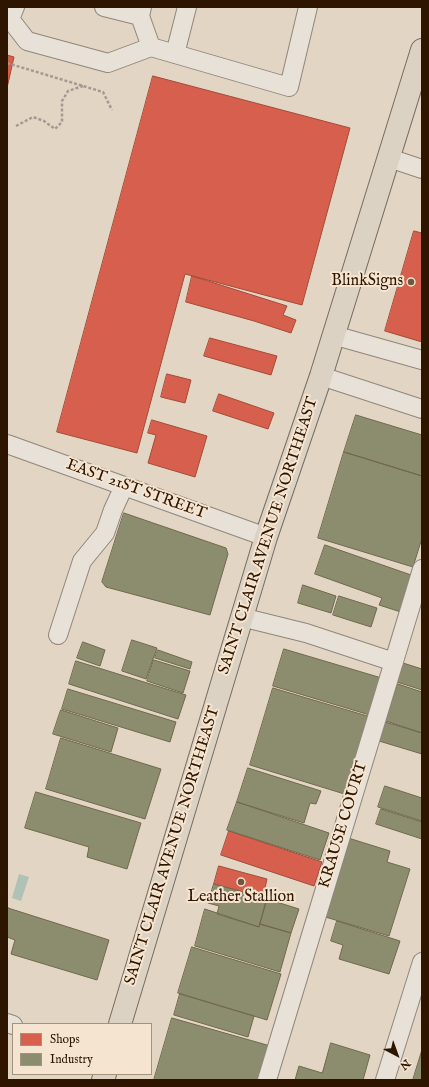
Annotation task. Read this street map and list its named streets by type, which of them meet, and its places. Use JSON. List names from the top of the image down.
{
  "streets": {
    "main road": ["SAINT CLAIR AVENUE NORTHEAST"],
    "street": ["EAST 21ST STREET", "KRAUSE COURT"]
  },
  "crossings": [
    ["EAST 21ST STREET", "SAINT CLAIR AVENUE NORTHEAST"]
  ],
  "places": ["BlinkSigns", "Leather Stallion"],
  "legend": ["Shops", "Industry"],
  "north": "bottom right"
}
